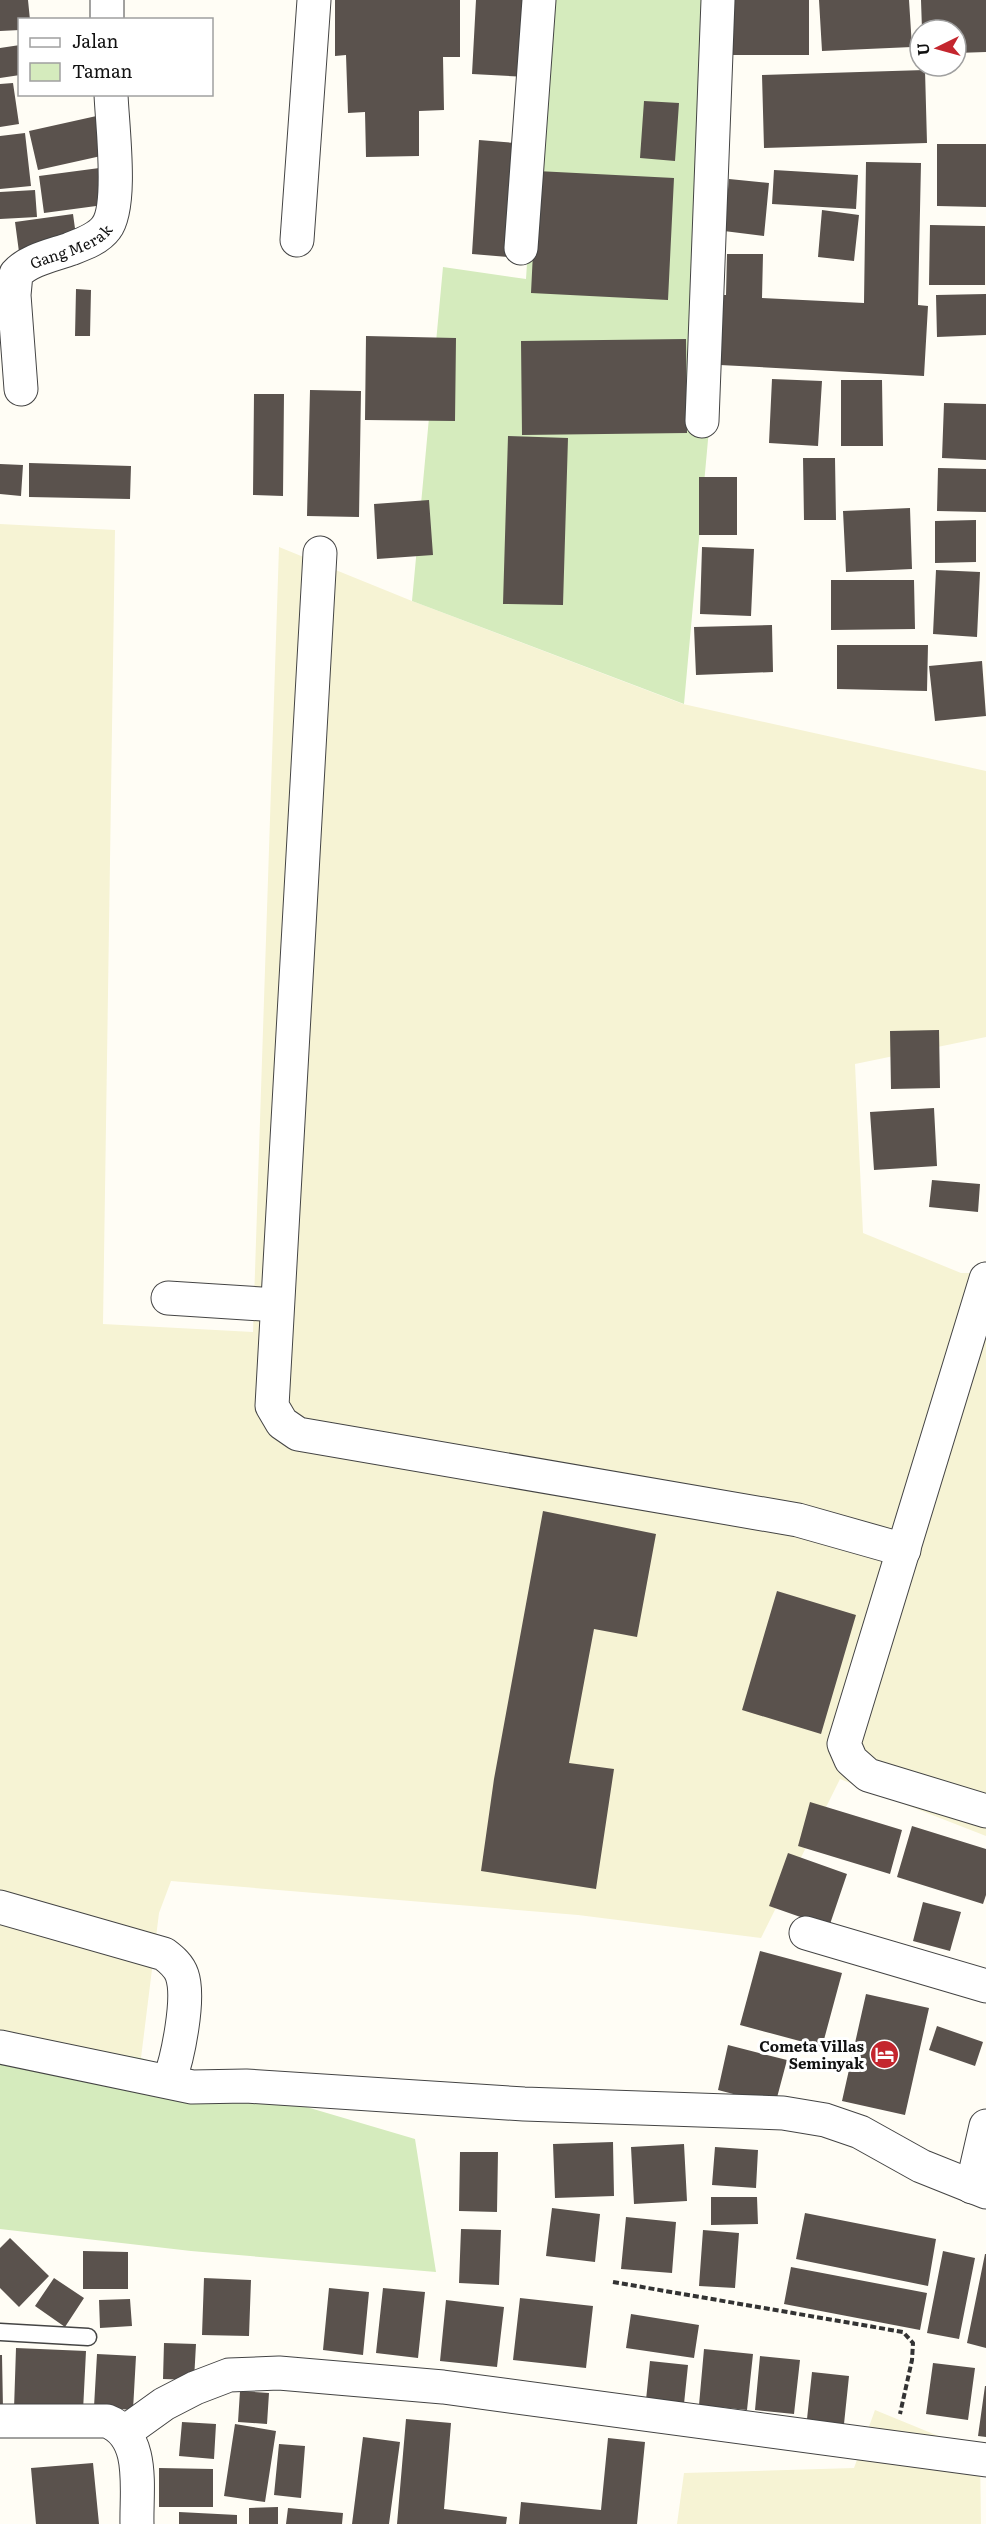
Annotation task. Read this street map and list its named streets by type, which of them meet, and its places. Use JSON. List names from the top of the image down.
{
  "streets": {
    "street": ["Gang Merak"]
  },
  "places": {
    "hotel": ["Cometa Villas Seminyak"]
  },
  "legend": ["Jalan", "Taman"],
  "north": "left"
}
